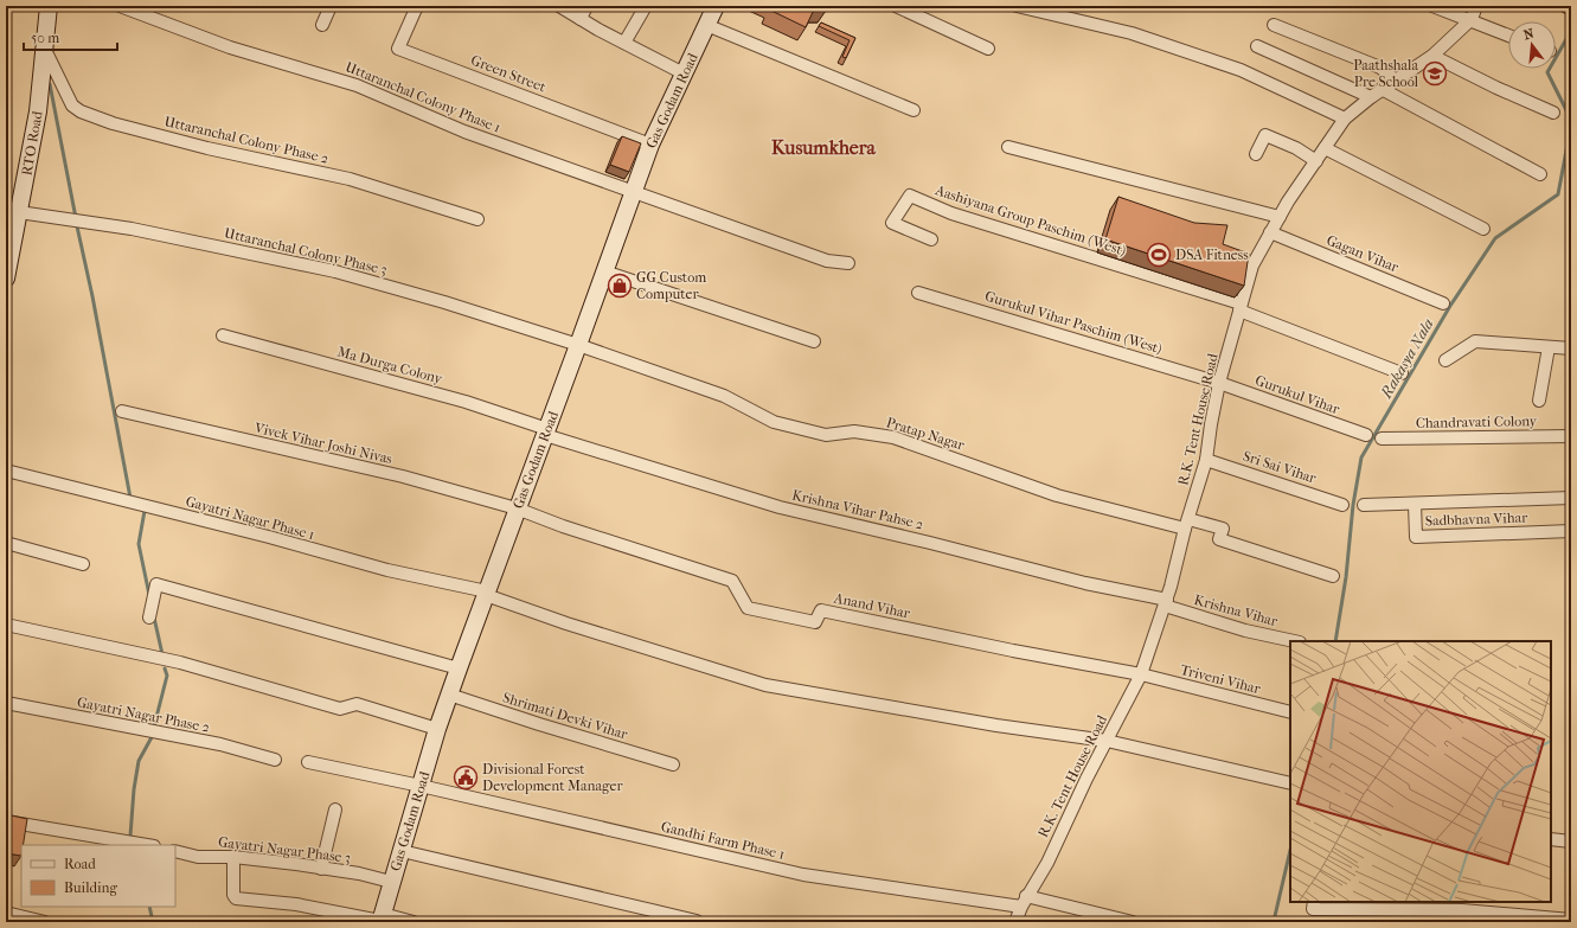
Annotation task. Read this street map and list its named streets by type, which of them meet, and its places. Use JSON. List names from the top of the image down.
{
  "streets": {
    "main road": ["Gas Godam Road", "RTO Road"],
    "street": [
      "Green Street",
      "Uttaranchal Colony Phase 1",
      "Uttaranchal Colony Phase 2",
      "Aashiyana Group Paschim (West)",
      "Uttaranchal Colony Phase 3",
      "Gagan Vihar",
      "Gurukul Vihar Paschim (West)",
      "Ma Durga Colony",
      "Gurukul Vihar",
      "R.K. Tent House Road",
      "Chandravati Colony",
      "Pratap Nagar",
      "Vivek Vihar Joshi Nivas",
      "Sri Sai Vihar",
      "Krishna Vihar Pahse 2",
      "Gayatri Nagar Phase 1",
      "Sadbhavna Vihar",
      "Anand Vihar",
      "Krishna Vihar",
      "Triveni Vihar",
      "Gayatri Nagar Phase 2",
      "Shrimati Devki Vihar",
      "Gandhi Farm Phase 1",
      "Gayatri Nagar Phase 3"
    ]
  },
  "crossings": [
    ["Green Street", "Gas Godam Road"],
    ["Uttaranchal Colony Phase 1", "Gas Godam Road"],
    ["Gas Godam Road", "Uttaranchal Colony Phase 3"],
    ["Gas Godam Road", "Ma Durga Colony"],
    ["Gas Godam Road", "Pratap Nagar"],
    ["Gas Godam Road", "Vivek Vihar Joshi Nivas"],
    ["Gas Godam Road", "Krishna Vihar Pahse 2"],
    ["Gas Godam Road", "Gayatri Nagar Phase 1"],
    ["Gas Godam Road", "Anand Vihar"],
    ["Gas Godam Road", "Shrimati Devki Vihar"],
    ["Gas Godam Road", "Gandhi Farm Phase 1"],
    ["Gas Godam Road", "Gayatri Nagar Phase 3"],
    ["Uttaranchal Colony Phase 2", "RTO Road"],
    ["RTO Road", "Uttaranchal Colony Phase 3"],
    ["Aashiyana Group Paschim (West)", "R.K. Tent House Road"],
    ["Uttaranchal Colony Phase 3", "Pratap Nagar"],
    ["Gagan Vihar", "R.K. Tent House Road"],
    ["Gurukul Vihar Paschim (West)", "Gurukul Vihar"],
    ["Gurukul Vihar Paschim (West)", "R.K. Tent House Road"],
    ["Ma Durga Colony", "Krishna Vihar Pahse 2"],
    ["Gurukul Vihar", "R.K. Tent House Road"],
    ["R.K. Tent House Road", "Pratap Nagar"],
    ["R.K. Tent House Road", "Sri Sai Vihar"],
    ["R.K. Tent House Road", "Krishna Vihar Pahse 2"],
    ["R.K. Tent House Road", "Gayatri Nagar Phase 1"],
    ["R.K. Tent House Road", "Anand Vihar"],
    ["R.K. Tent House Road", "Krishna Vihar"],
    ["R.K. Tent House Road", "Triveni Vihar"],
    ["R.K. Tent House Road", "Gandhi Farm Phase 1"],
    ["Vivek Vihar Joshi Nivas", "Anand Vihar"],
    ["Krishna Vihar Pahse 2", "Krishna Vihar"],
    ["Anand Vihar", "Triveni Vihar"]
  ],
  "districts": ["Kusumkhera"],
  "water": ["Rakasya Nala"],
  "places": {
    "school or university": ["Paathshala Pre School"],
    "sports": ["DSA Fitness"],
    "shop": ["GG Custom Computer"],
    "public building": ["Divisional Forest Development Manager"]
  },
  "legend": ["Road", "Building"],
  "scale_bar": "50 m",
  "north": "top"
}
